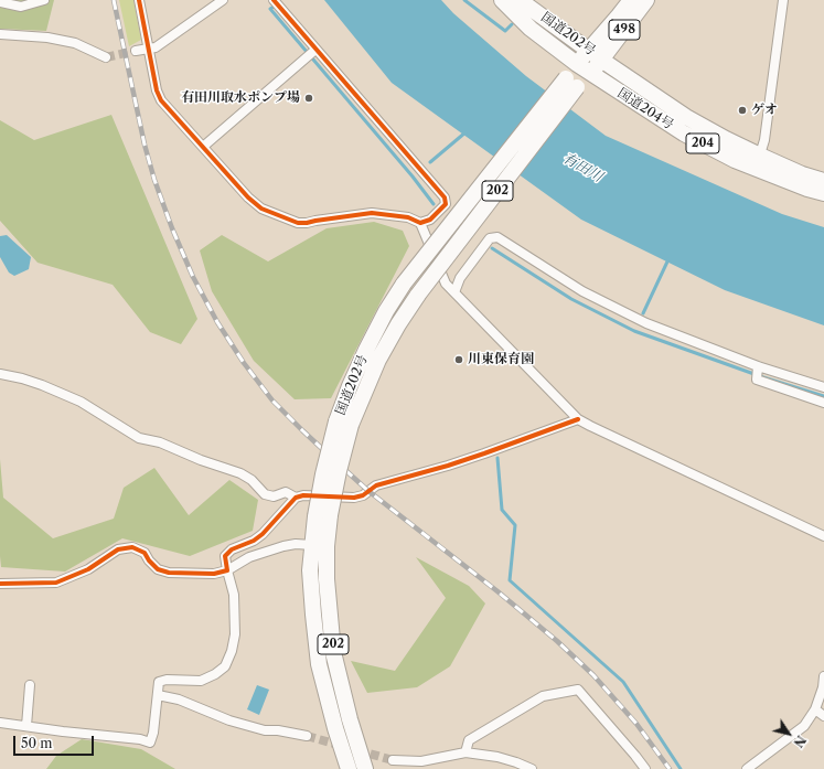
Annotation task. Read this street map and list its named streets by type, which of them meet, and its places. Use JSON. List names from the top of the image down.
{
  "streets": {
    "highway": [
      "498",
      "国道202号",
      "国道204号",
      "204",
      "202"
    ]
  },
  "crossings": [
    ["498", "国道202号"],
    ["498", "国道204号"],
    ["国道202号", "国道204号"]
  ],
  "water": ["有田川"],
  "places": ["有田川取水ポンプ場", "ゲオ", "川東保育園"],
  "scale_bar": "50 m",
  "north": "bottom right"
}
